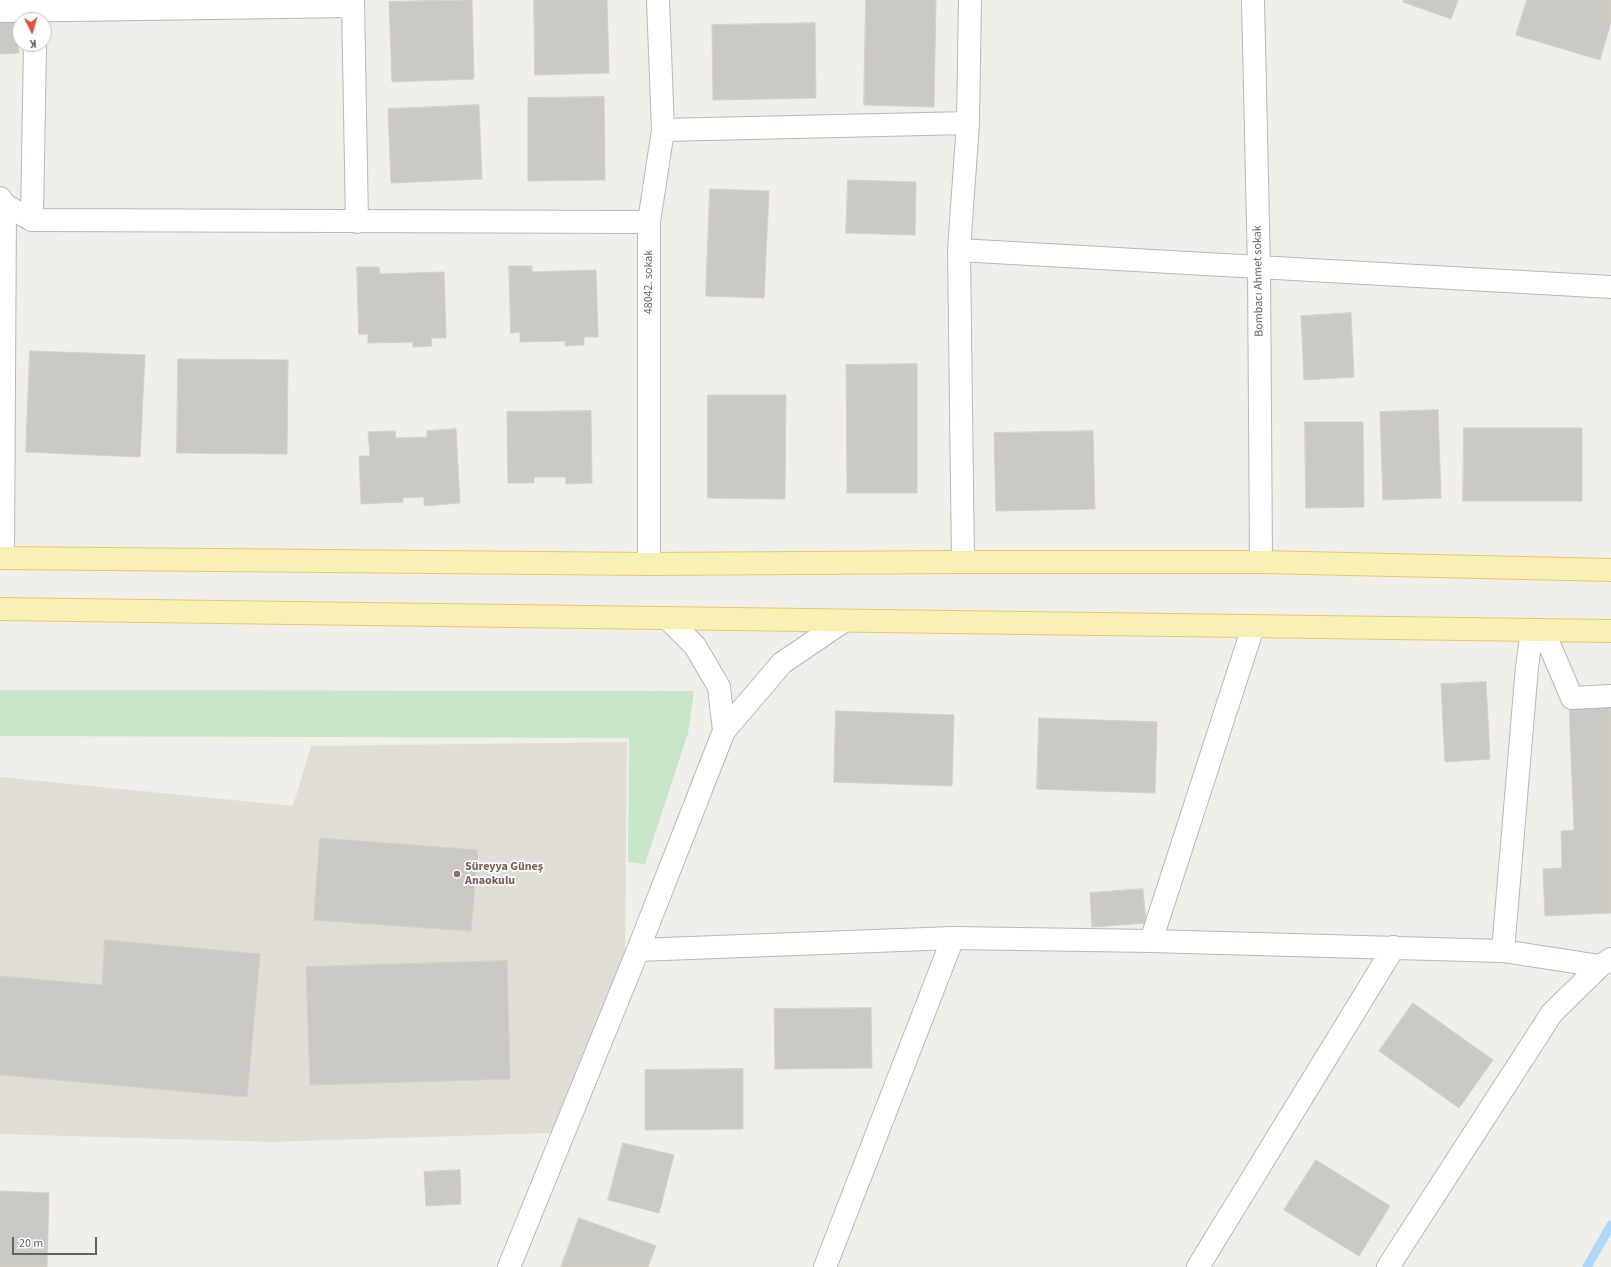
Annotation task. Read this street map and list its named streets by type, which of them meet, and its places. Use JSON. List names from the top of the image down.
{
  "streets": {
    "street": ["Bombacı Ahmet sokak", "48042. sokak"]
  },
  "places": ["Süreyya Güneş Anaokulu"],
  "scale_bar": "20 m",
  "north": "bottom"
}
